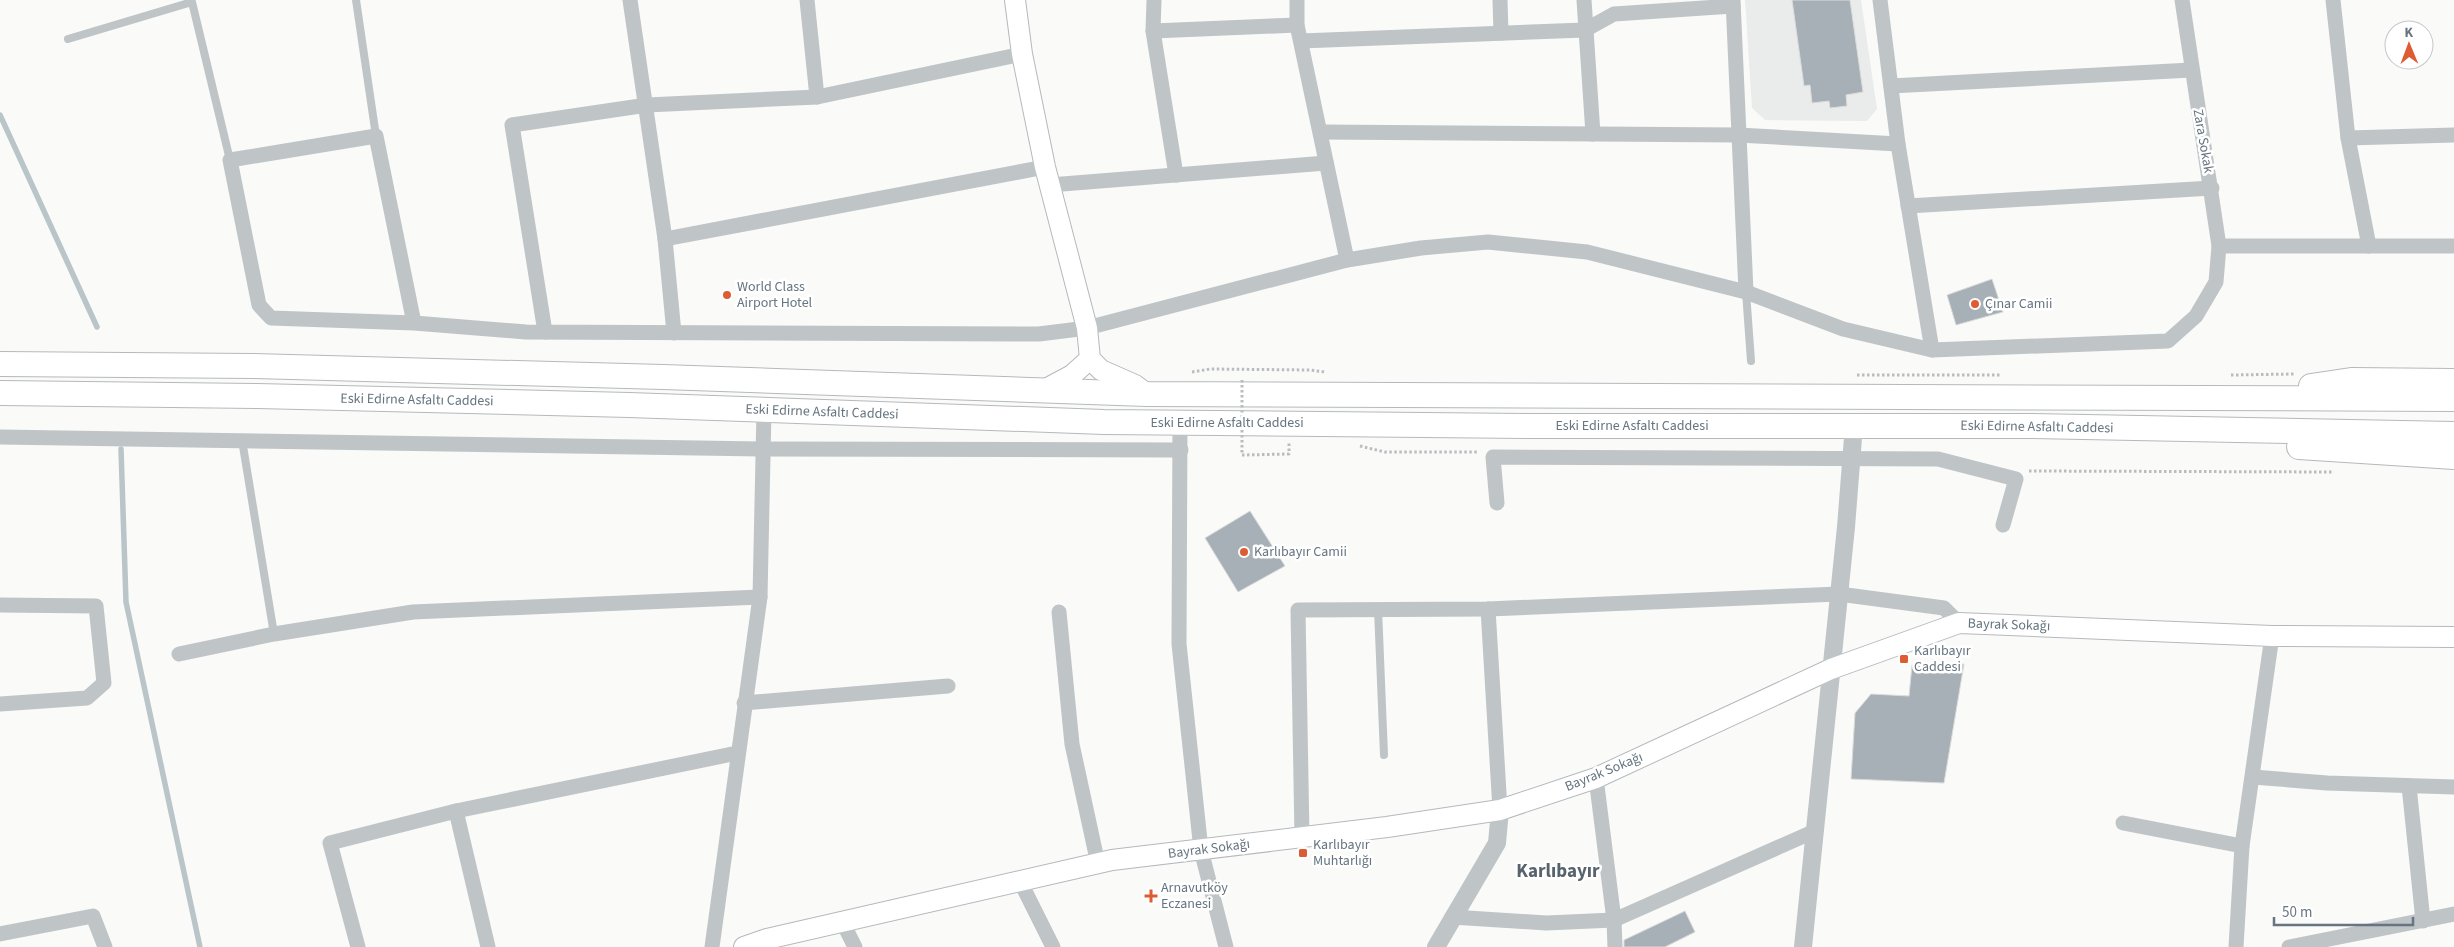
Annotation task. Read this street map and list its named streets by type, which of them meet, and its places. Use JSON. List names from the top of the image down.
{
  "streets": {
    "highway": ["Eski Edirne Asfaltı Caddesi"],
    "main road": ["Bayrak Sokağı"],
    "street": ["Zara Sokak"]
  },
  "districts": ["Karlıbayır"],
  "places": {
    "other": ["World Class Airport Hotel", "Çınar Camii", "Karlıbayır Camii"],
    "transit": ["Karlıbayır Caddesi", "Karlıbayır Muhtarlığı"],
    "health": ["Arnavutköy Eczanesi"]
  },
  "scale_bar": "50 m",
  "north": "top"
}
